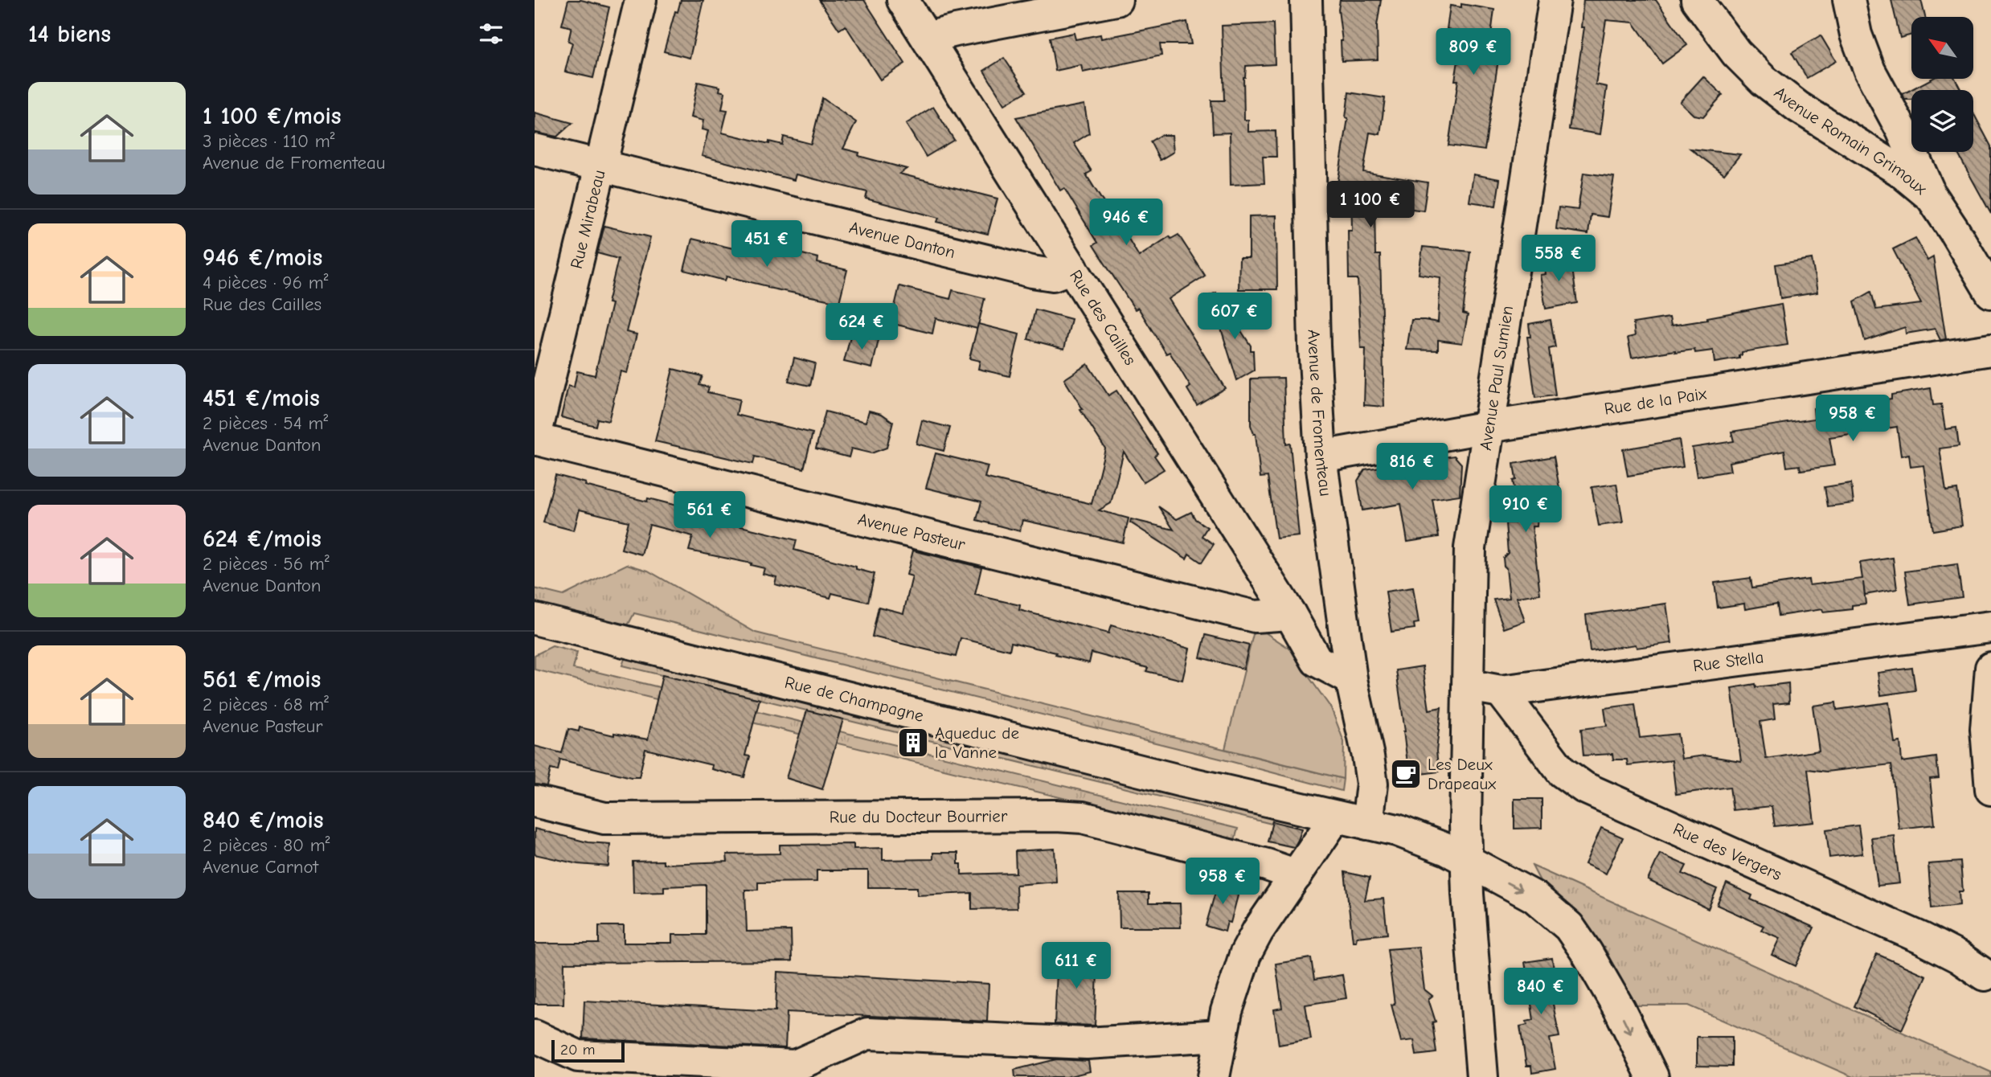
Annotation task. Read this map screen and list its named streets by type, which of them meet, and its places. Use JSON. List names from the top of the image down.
{
  "streets": {
    "street": [
      "Avenue Romain Grimoux",
      "Rue Mirabeau",
      "Avenue Danton",
      "Rue des Cailles",
      "Avenue Paul Sumien",
      "Rue de la Paix",
      "Avenue de Fromenteau",
      "Avenue Pasteur",
      "Rue Stella",
      "Rue de Champagne",
      "Rue du Docteur Bourrier",
      "Rue des Vergers"
    ]
  },
  "crossings": [
    ["Rue Mirabeau", "Avenue Danton"],
    ["Rue Mirabeau", "Avenue Pasteur"],
    ["Avenue Danton", "Rue des Cailles"],
    ["Rue des Cailles", "Avenue de Fromenteau"],
    ["Rue des Cailles", "Avenue Pasteur"],
    ["Avenue Paul Sumien", "Rue de la Paix"],
    ["Avenue Paul Sumien", "Rue Stella"],
    ["Avenue Paul Sumien", "Rue de Champagne"],
    ["Rue de la Paix", "Avenue de Fromenteau"],
    ["Avenue de Fromenteau", "Rue de Champagne"],
    ["Rue Stella", "Rue des Vergers"]
  ],
  "places": {
    "building": ["Aqueduc de la Vanne"],
    "cafe": ["Les Deux Drapeaux"]
  },
  "scale_bar": "20 m",
  "north": "top left",
  "page": {
    "heading": "14 biens",
    "price": [
      "809 €",
      "1 100 €",
      "946 €",
      "451 €",
      "558 €",
      "607 €",
      "624 €",
      "958 €",
      "816 €",
      "910 €",
      "561 €",
      "958 €",
      "611 €",
      "840 €"
    ],
    "list": [
      {
        "name": "1 100 €/mois",
        "note": "3 pièces · 110 m² · Avenue de Fromenteau"
      },
      {
        "name": "946 €/mois",
        "note": "4 pièces · 96 m² · Rue des Cailles"
      },
      {
        "name": "451 €/mois",
        "note": "2 pièces · 54 m² · Avenue Danton"
      },
      {
        "name": "624 €/mois",
        "note": "2 pièces · 56 m² · Avenue Danton"
      },
      {
        "name": "561 €/mois",
        "note": "2 pièces · 68 m² · Avenue Pasteur"
      },
      {
        "name": "840 €/mois",
        "note": "2 pièces · 80 m² · Avenue Carnot"
      }
    ],
    "scale": "20 m"
  }
}
